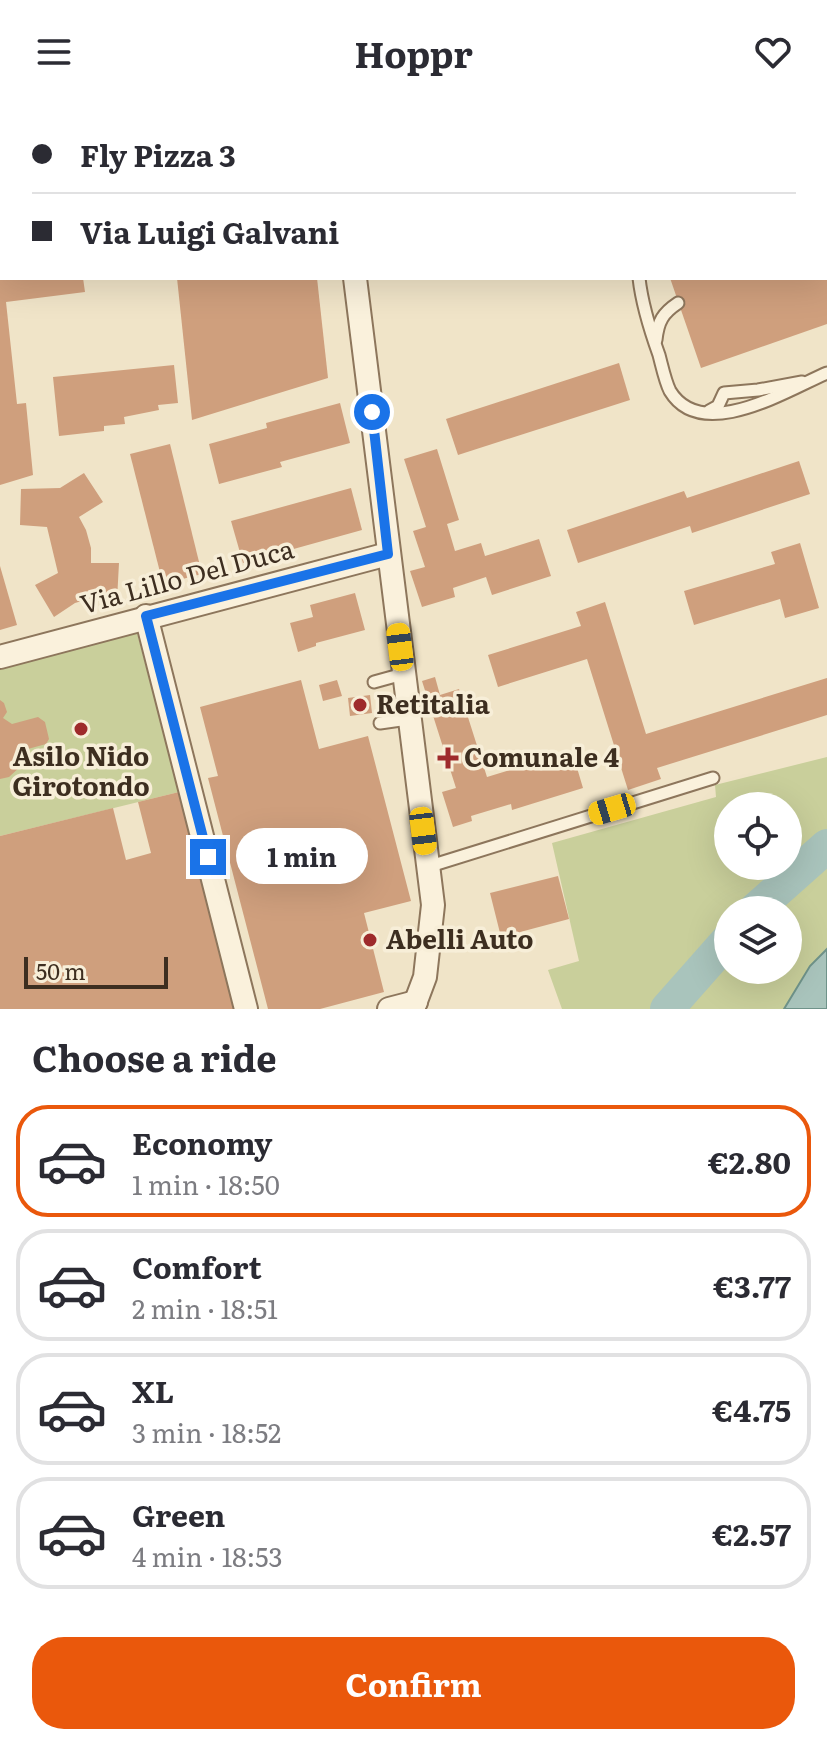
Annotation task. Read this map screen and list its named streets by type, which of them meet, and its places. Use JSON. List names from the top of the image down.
{
  "streets": {
    "street": ["Via Lillo Del Duca"]
  },
  "places": {
    "other": ["Retitalia", "Asilo Nido Girotondo", "Abelli Auto"],
    "health": ["Comunale 4"]
  },
  "scale_bar": "50 m",
  "page": {
    "header": "Hoppr",
    "banner": ["Fly Pizza 3", "Via Luigi Galvani"],
    "bubble": "1 min",
    "scale": "50 m",
    "heading": "Choose a ride",
    "list": [
      {
        "name": "Economy",
        "note": "1 min · 18:50",
        "value": "€2.80"
      },
      {
        "name": "Comfort",
        "note": "2 min · 18:51",
        "value": "€3.77"
      },
      {
        "name": "XL",
        "note": "3 min · 18:52",
        "value": "€4.75"
      },
      {
        "name": "Green",
        "note": "4 min · 18:53",
        "value": "€2.57"
      }
    ],
    "buttons": "Confirm"
  }
}
